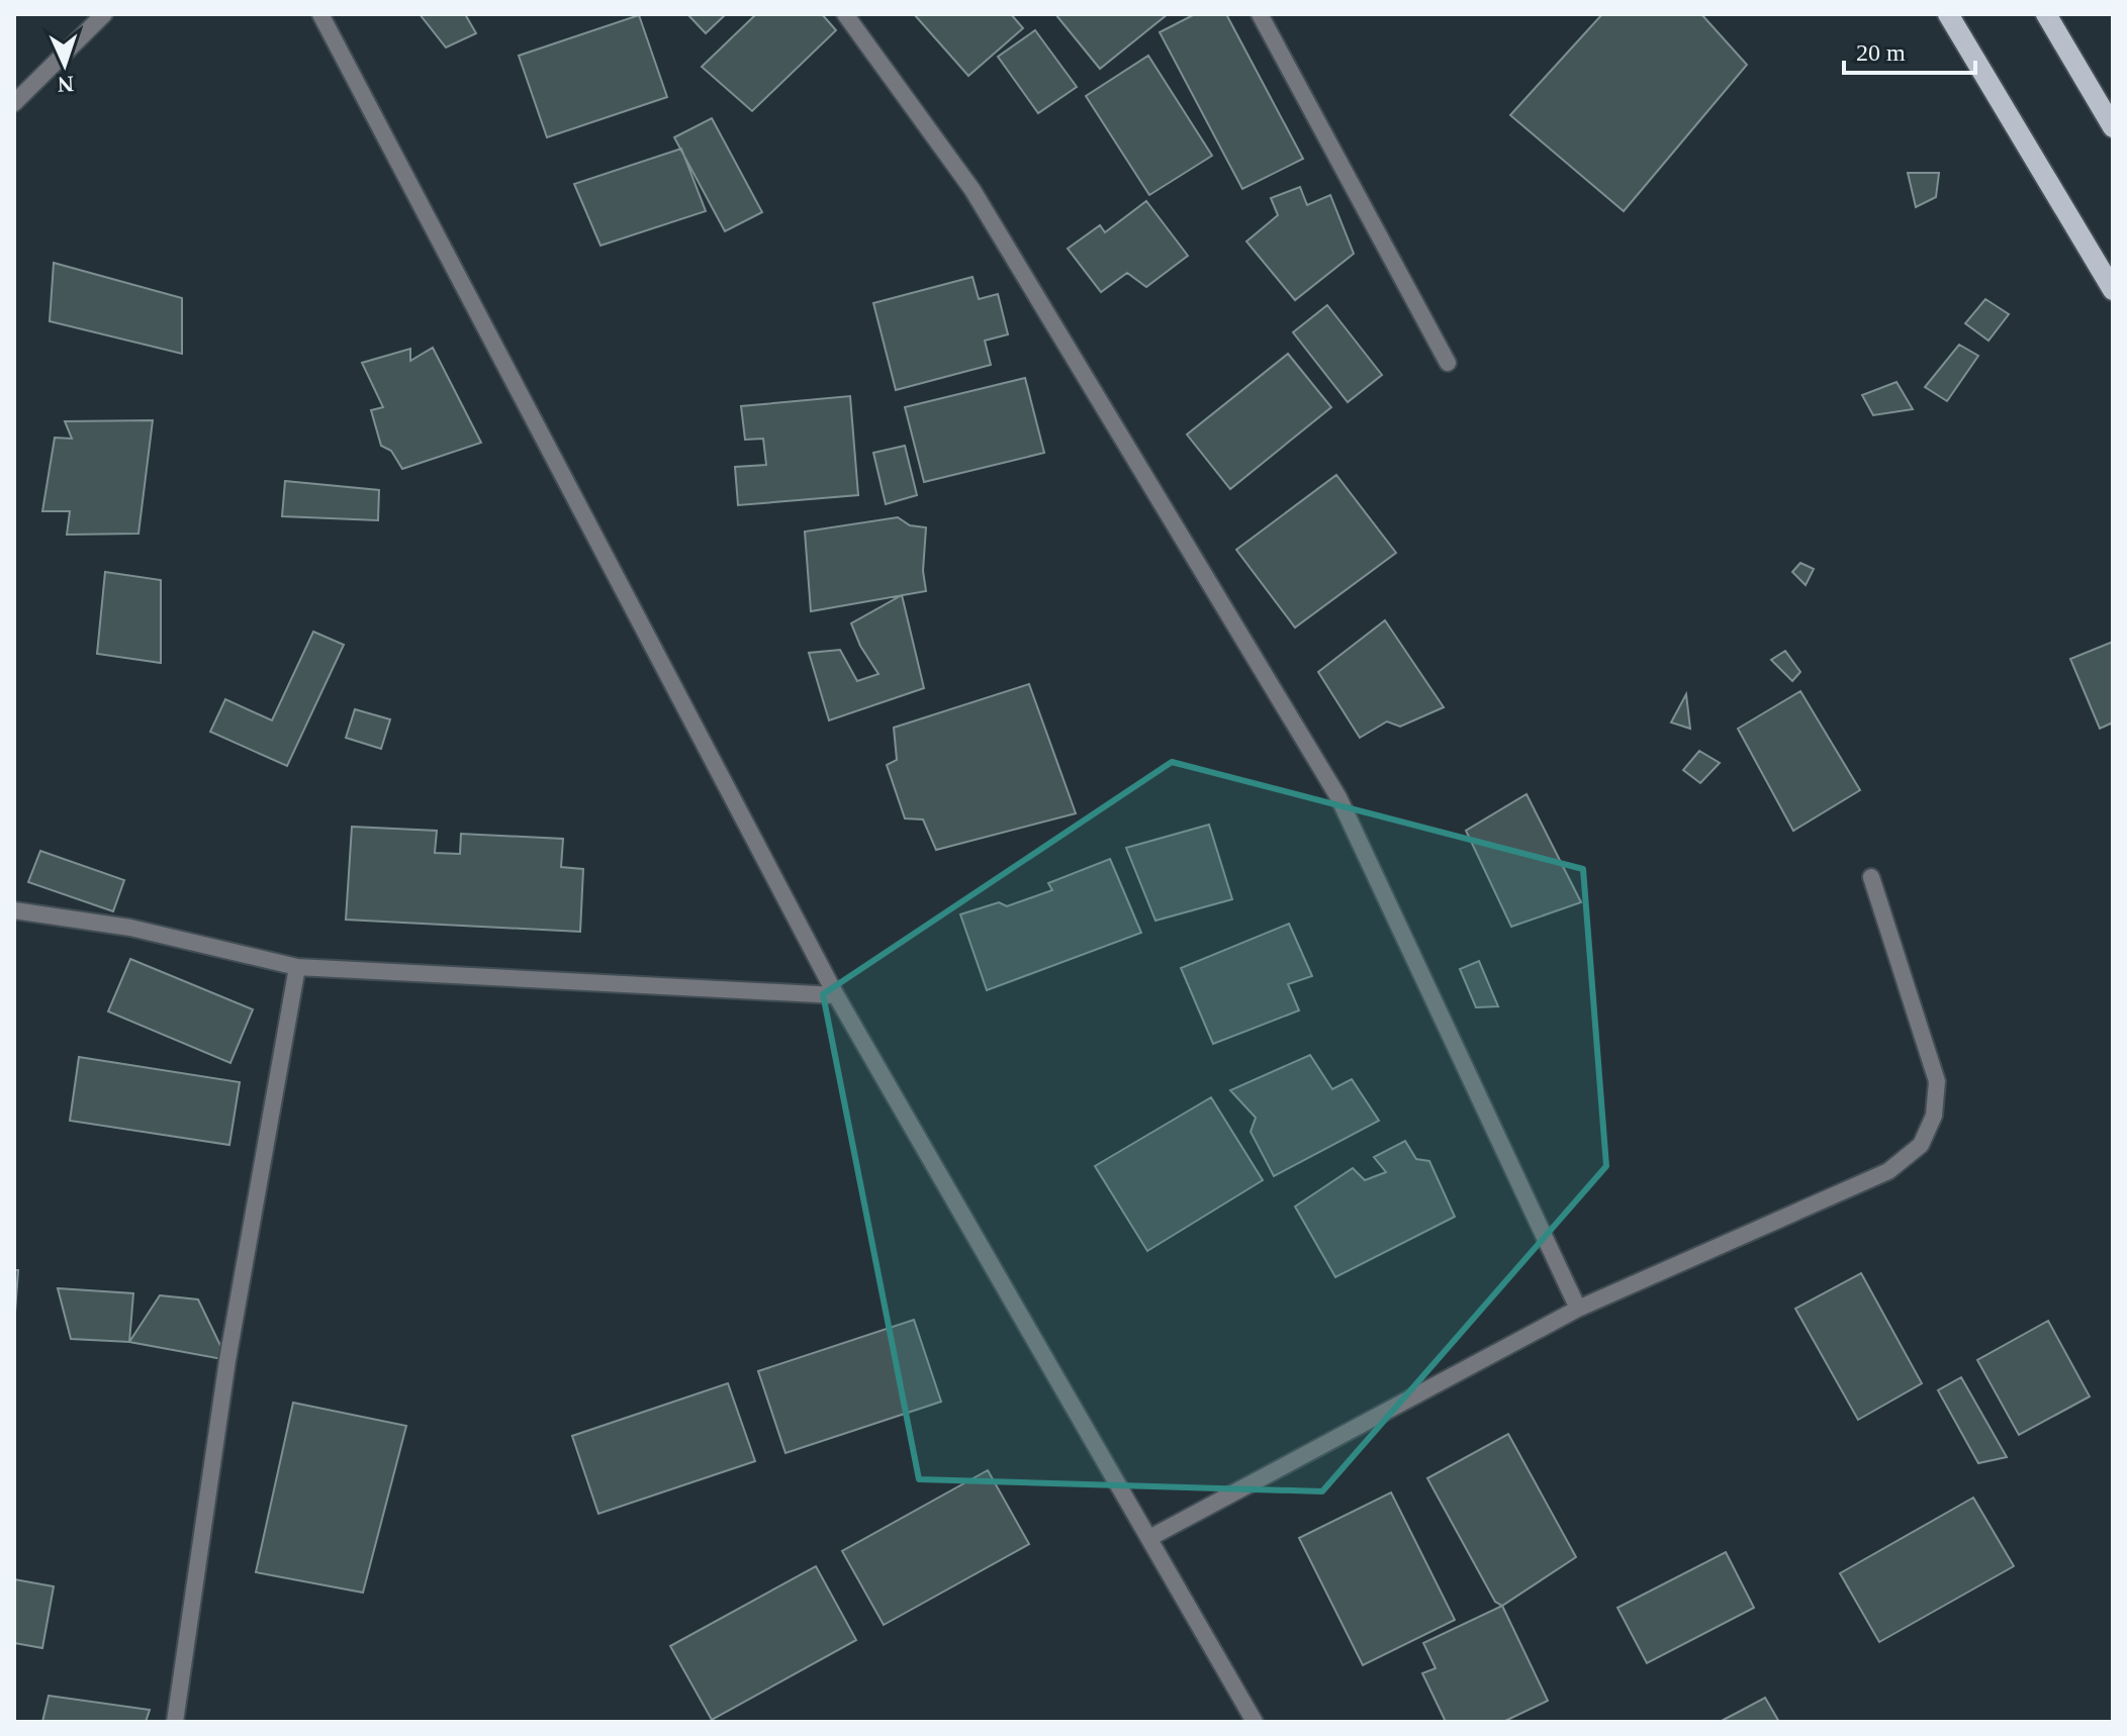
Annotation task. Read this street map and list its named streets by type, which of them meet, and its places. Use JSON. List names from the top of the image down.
{
  "scale_bar": "20 m",
  "north": "bottom"
}
